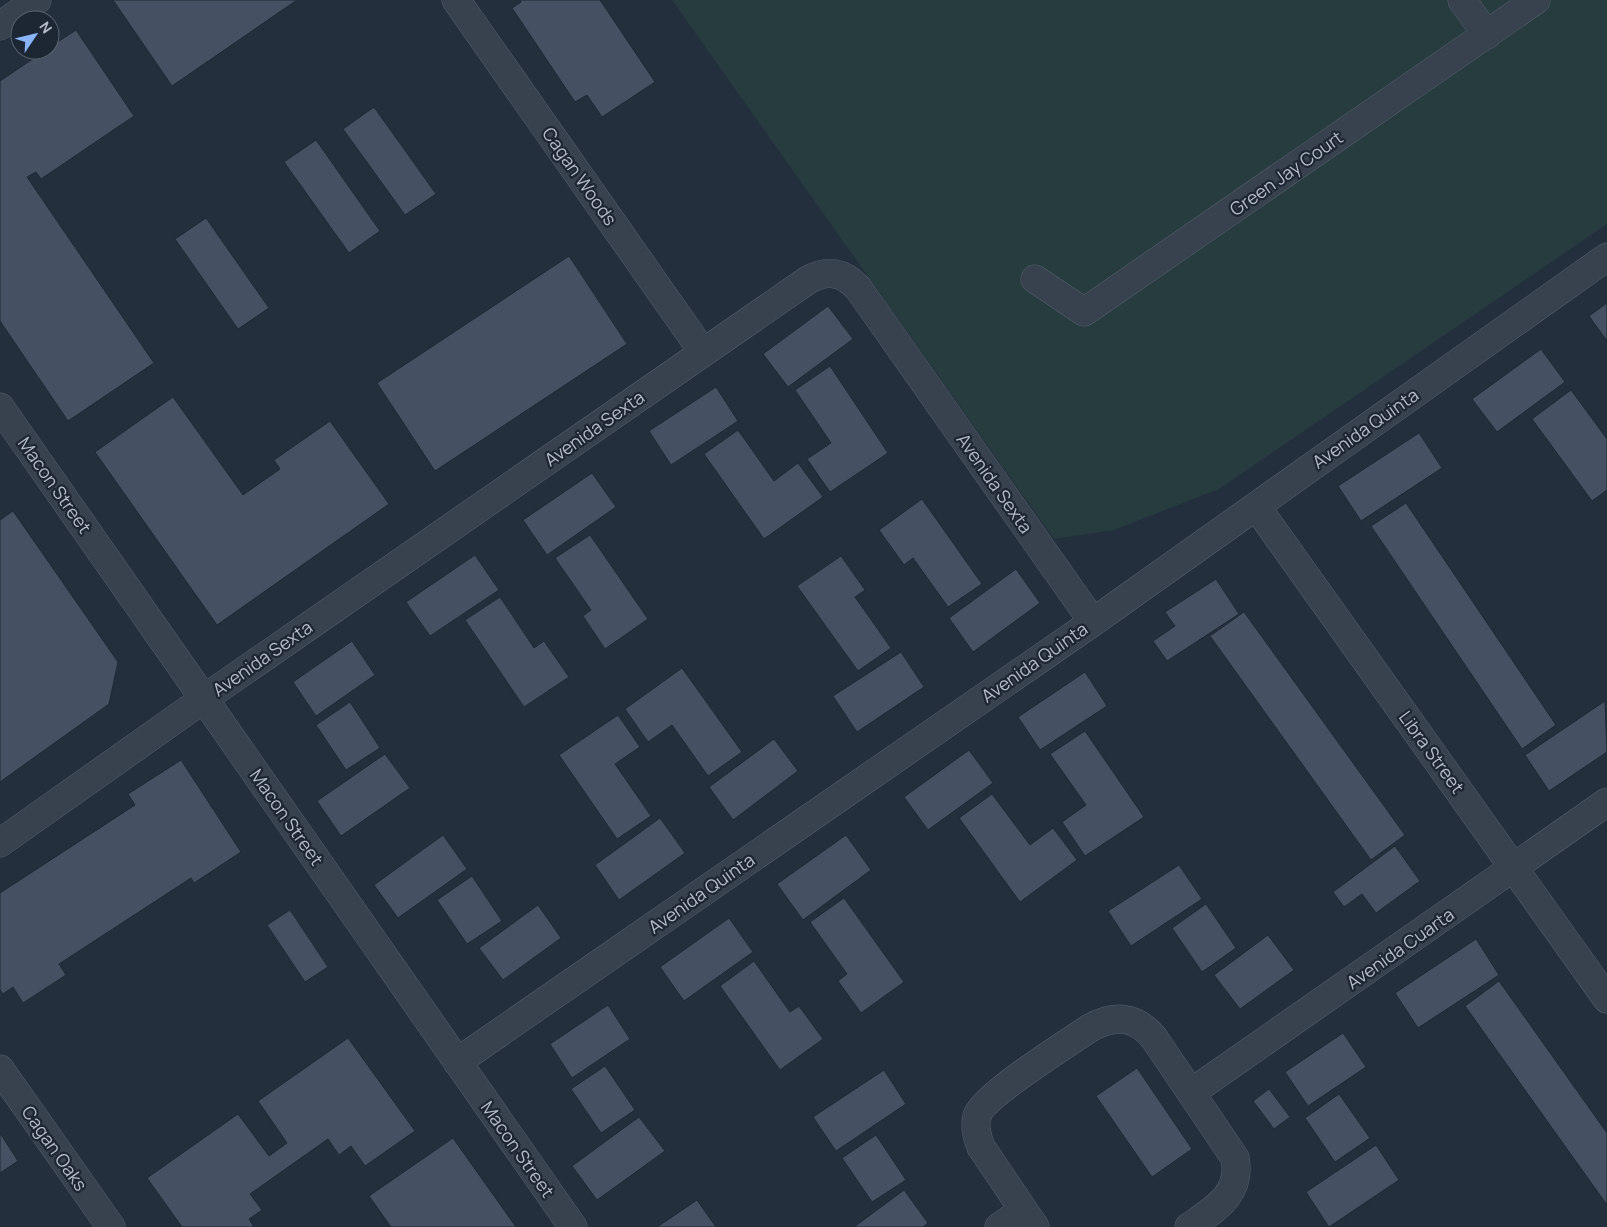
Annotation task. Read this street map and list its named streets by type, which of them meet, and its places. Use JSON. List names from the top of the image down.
{
  "streets": {
    "street": [
      "Green Jay Court",
      "Cagan Woods",
      "Avenida Sexta",
      "Avenida Quinta",
      "Macon Street",
      "Libra Street",
      "Avenida Cuarta",
      "Cagan Oaks"
    ]
  },
  "crossings": [
    ["Cagan Woods", "Avenida Sexta"],
    ["Avenida Sexta", "Avenida Quinta"],
    ["Avenida Sexta", "Macon Street"],
    ["Avenida Quinta", "Macon Street"],
    ["Avenida Quinta", "Libra Street"],
    ["Libra Street", "Avenida Cuarta"]
  ],
  "north": "top right"
}
